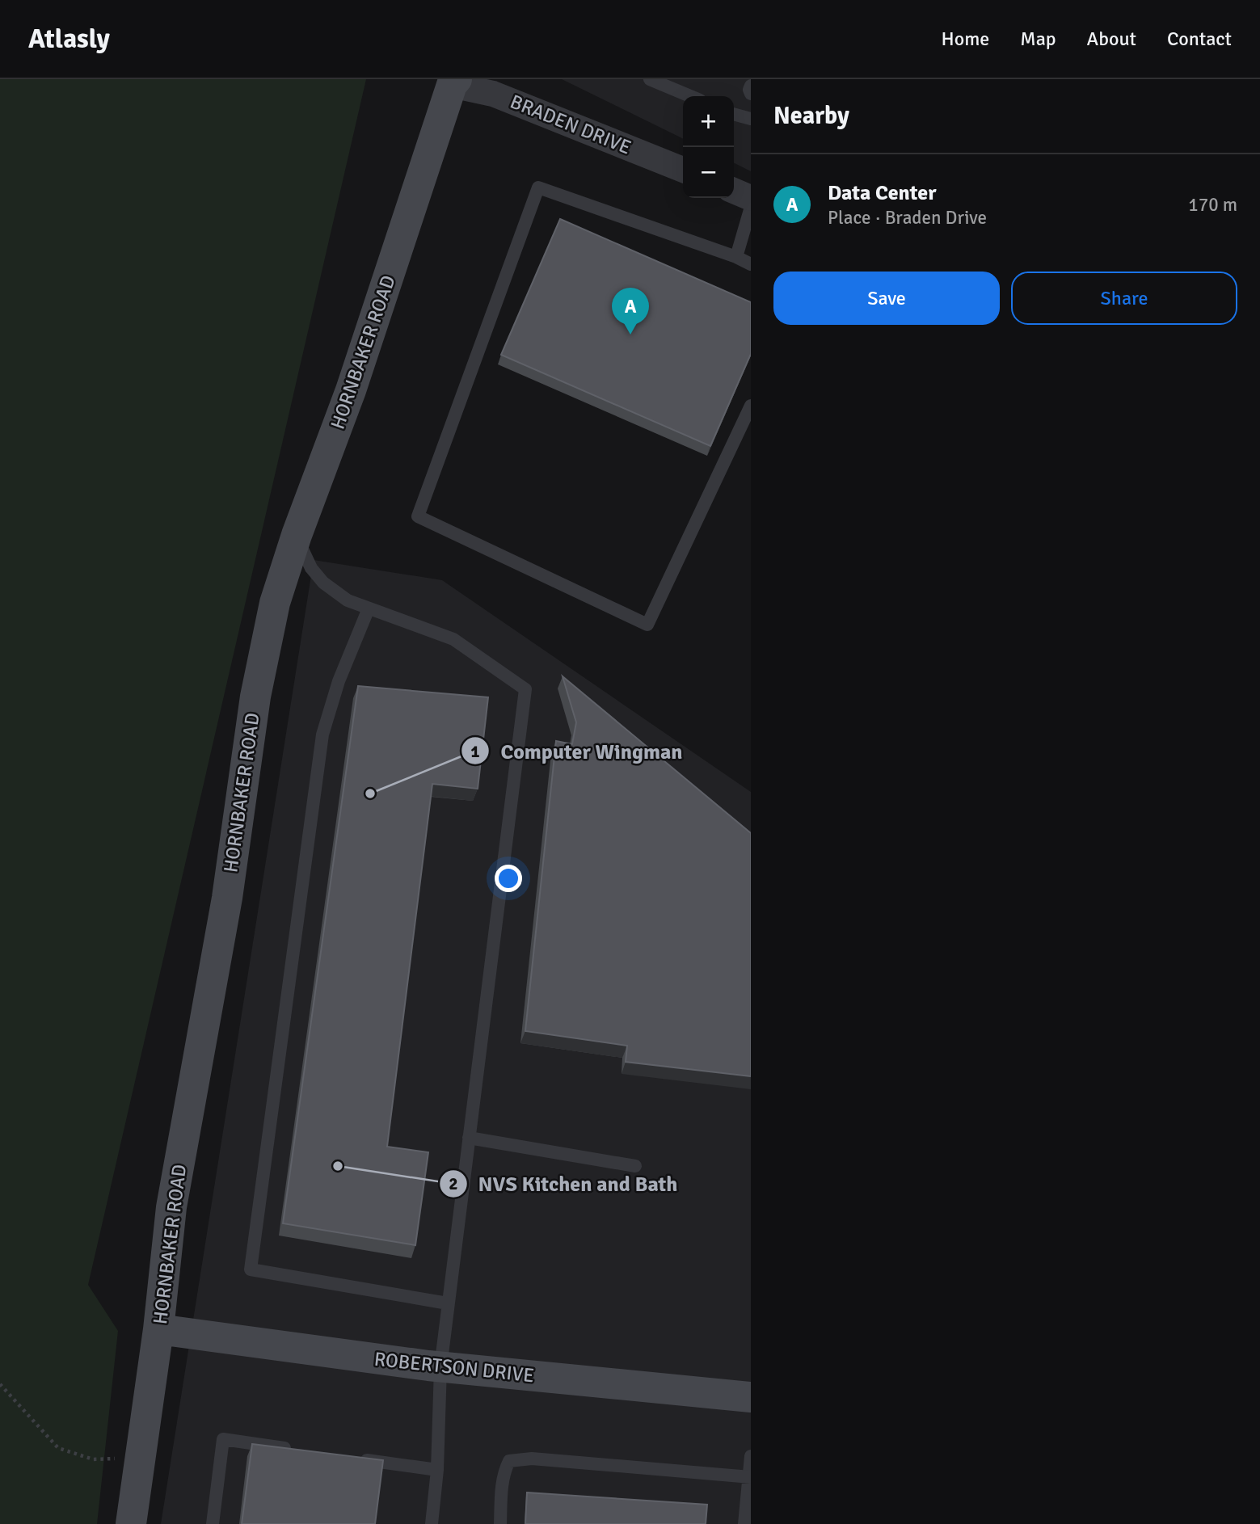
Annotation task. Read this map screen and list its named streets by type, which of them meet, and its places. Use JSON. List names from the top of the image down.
{
  "streets": {
    "main road": ["HORNBAKER ROAD", "ROBERTSON DRIVE"],
    "street": ["BRADEN DRIVE"]
  },
  "crossings": [
    ["BRADEN DRIVE", "HORNBAKER ROAD"],
    ["HORNBAKER ROAD", "ROBERTSON DRIVE"]
  ],
  "places": ["Computer Wingman", "NVS Kitchen and Bath"],
  "page": {
    "header": "Atlasly",
    "nav": [
      "Home",
      "Map",
      "About",
      "Contact"
    ],
    "heading": "Nearby",
    "map_buttons": ["+", "−"],
    "list": [
      {
        "mark": "A",
        "name": "Data Center",
        "note": "Place · Braden Drive",
        "value": "170 m"
      }
    ],
    "buttons": ["Save", "Share"],
    "pins": "A"
  }
}
